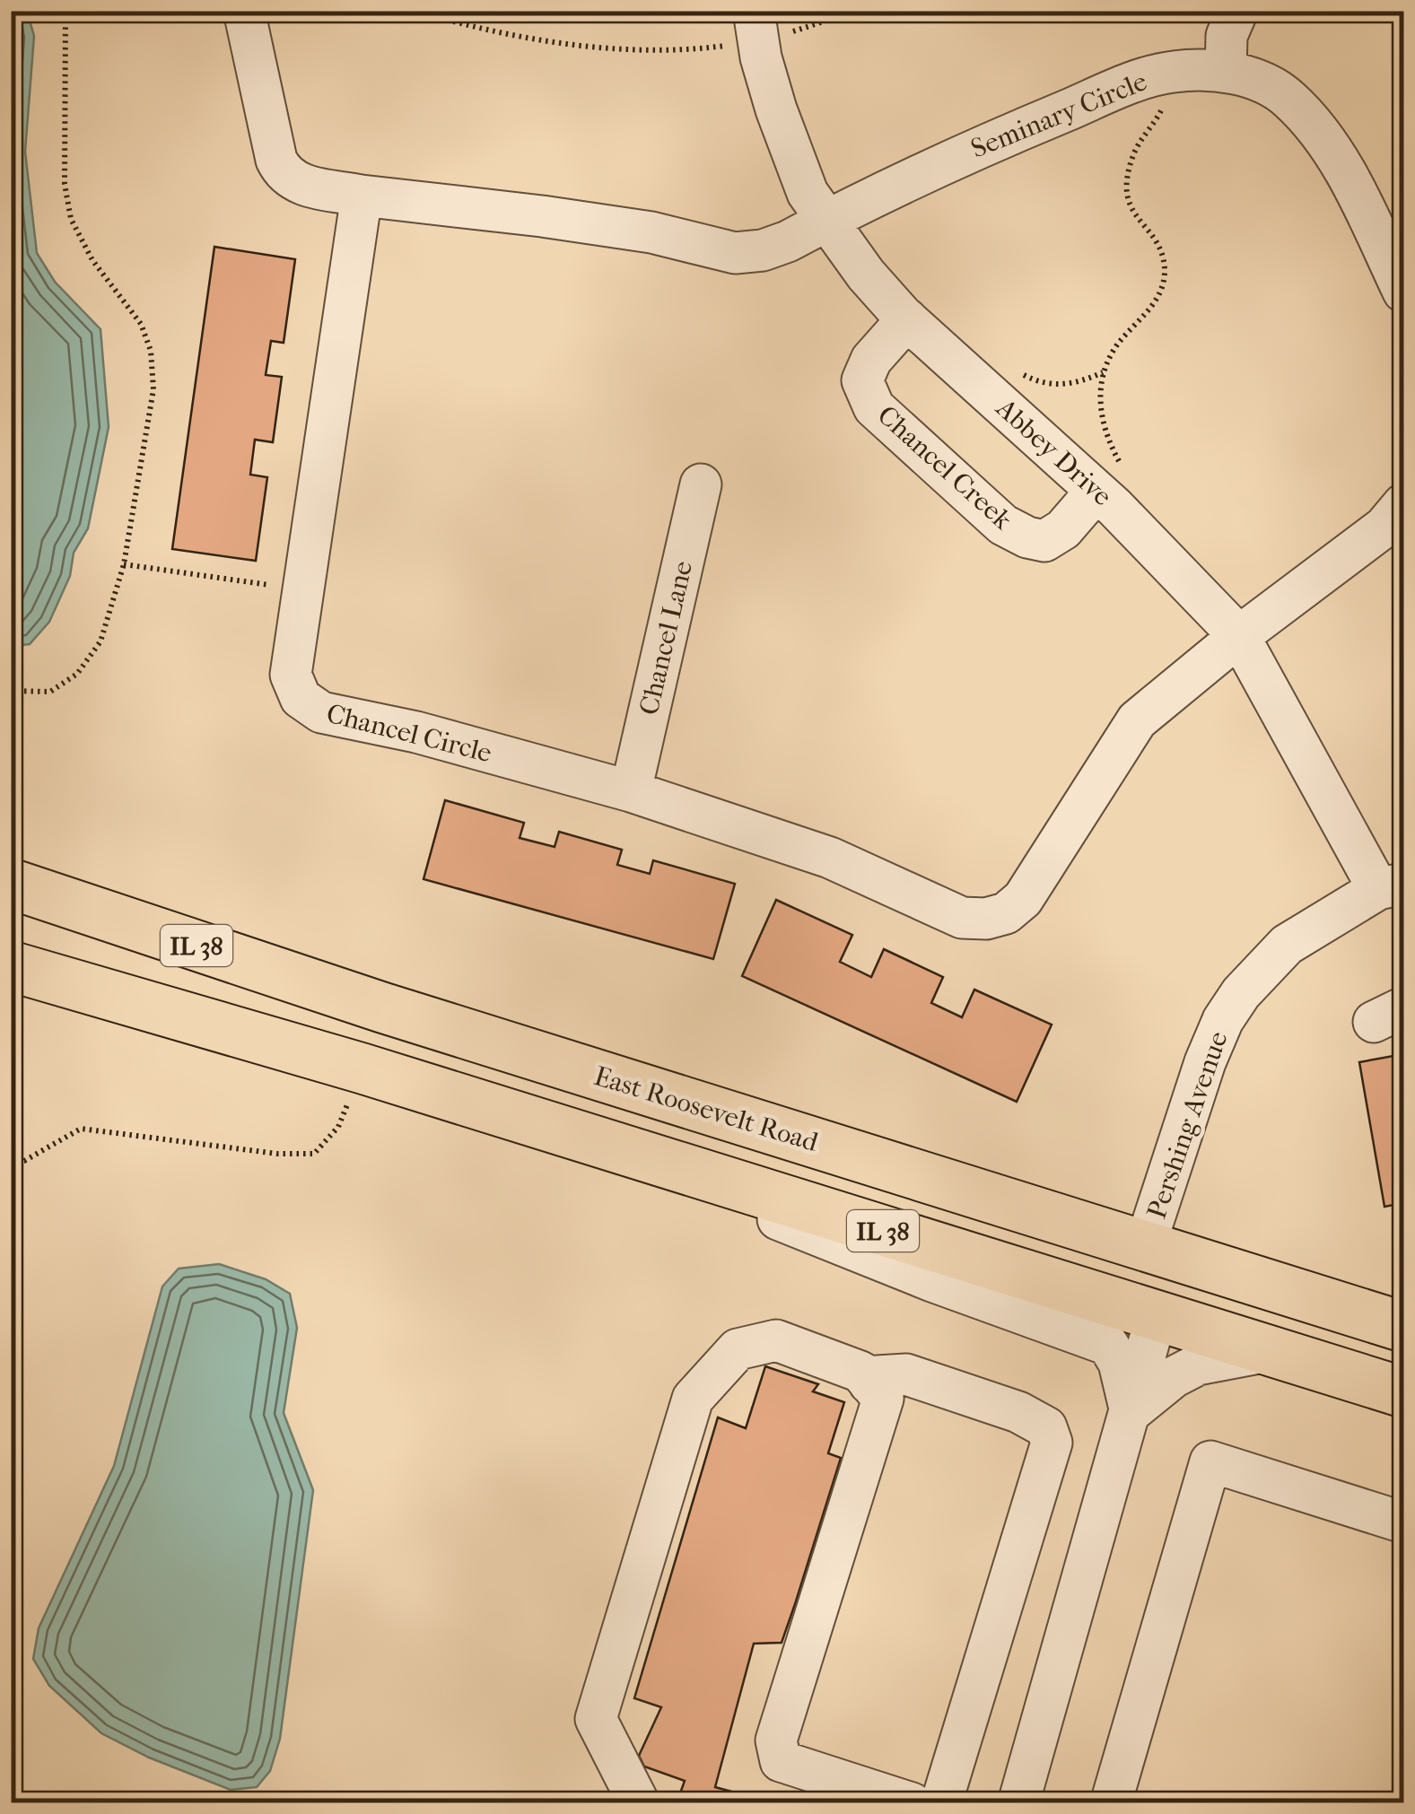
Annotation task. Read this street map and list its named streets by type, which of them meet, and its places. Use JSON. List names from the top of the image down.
{
  "streets": {
    "main road": ["IL 38", "East Roosevelt Road"],
    "street": [
      "Seminary Circle",
      "Abbey Drive",
      "Chancel Creek",
      "Chancel Lane",
      "Chancel Circle",
      "Pershing Avenue"
    ]
  },
  "crossings": [
    ["Seminary Circle", "Abbey Drive"],
    ["Abbey Drive", "Chancel Creek"],
    ["Abbey Drive", "Chancel Circle"],
    ["Abbey Drive", "Pershing Avenue"],
    ["Chancel Lane", "Chancel Circle"],
    ["East Roosevelt Road", "Pershing Avenue"]
  ]
}
